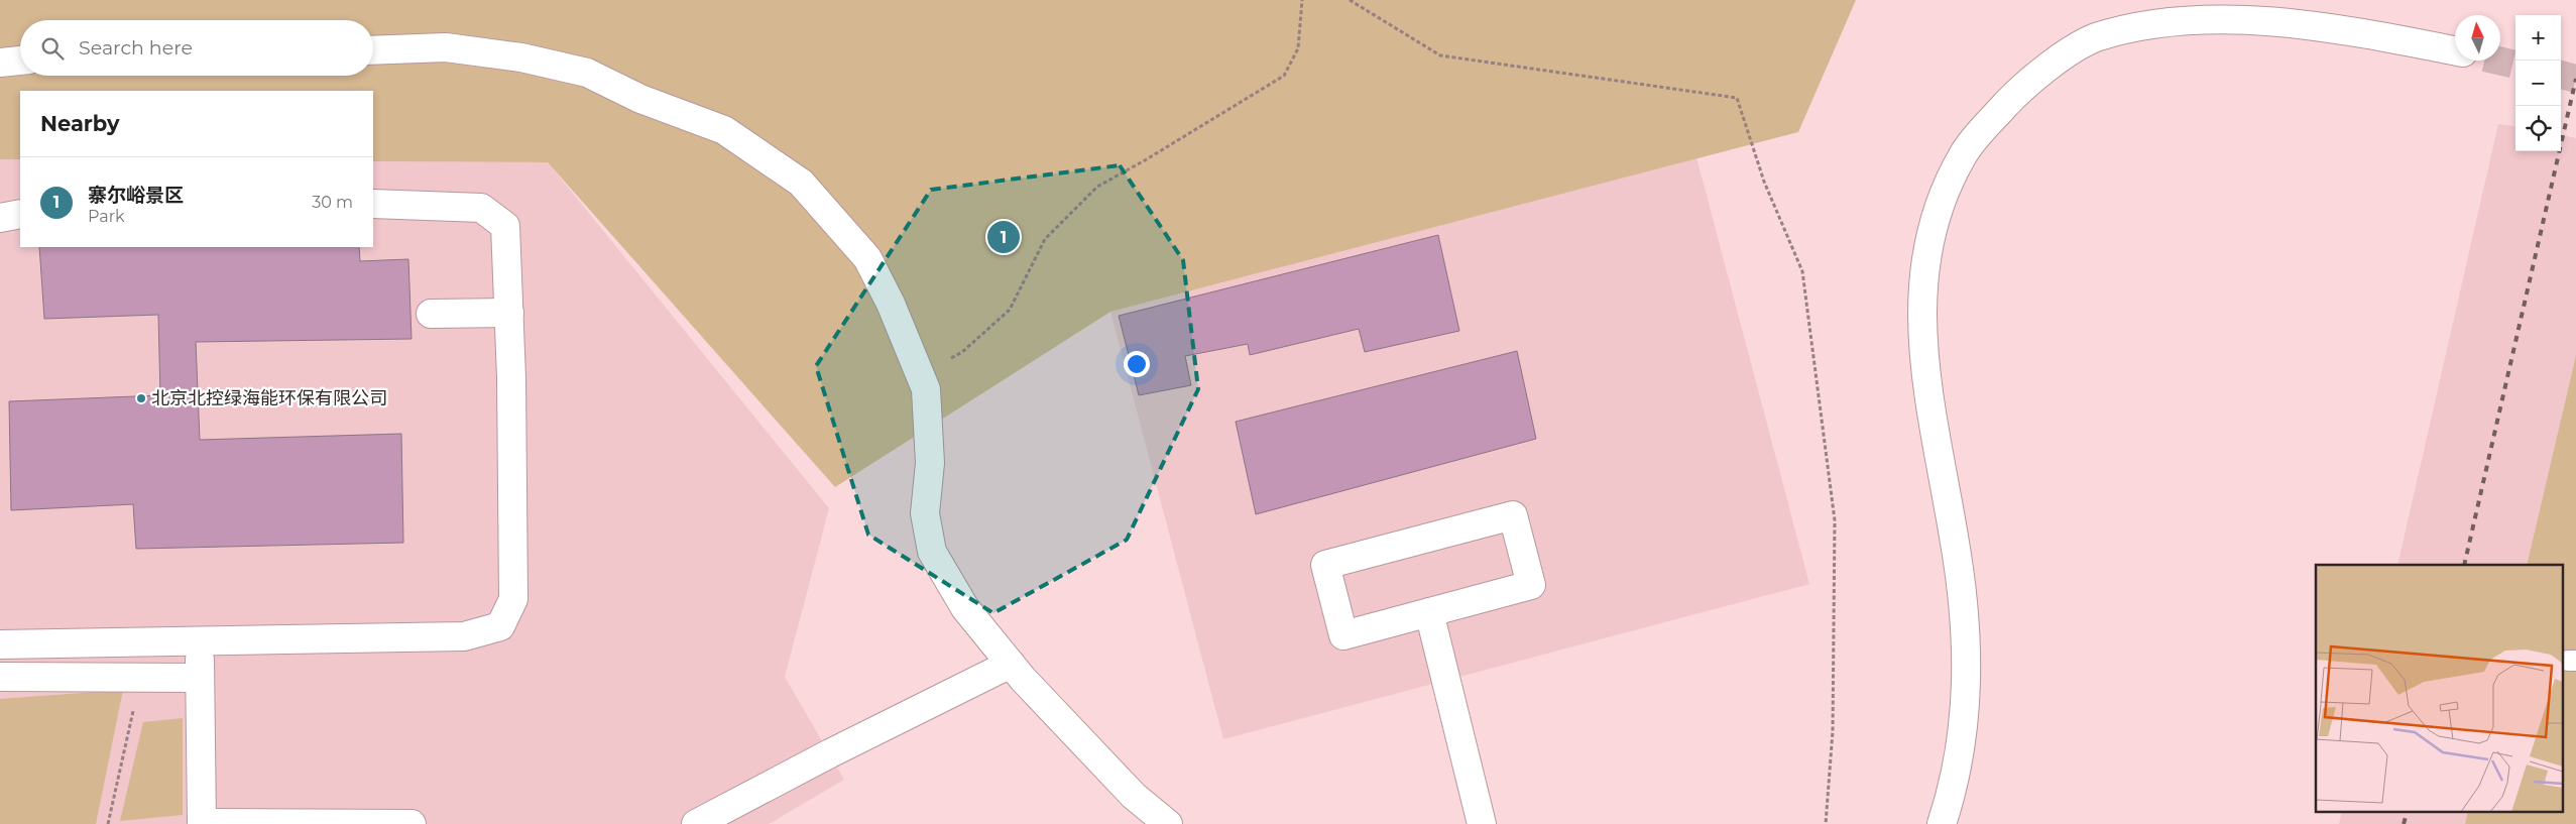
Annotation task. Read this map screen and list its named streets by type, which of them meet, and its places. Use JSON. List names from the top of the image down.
{
  "places": ["北京北控绿海能环保有限公司"],
  "north": "top",
  "page": {
    "map_buttons": ["+", "−"],
    "search": "Search here",
    "heading": "Nearby",
    "list": [
      {
        "mark": "1",
        "name": "寨尔峪景区",
        "note": "Park",
        "value": "30 m"
      }
    ],
    "pins": "1"
  }
}
